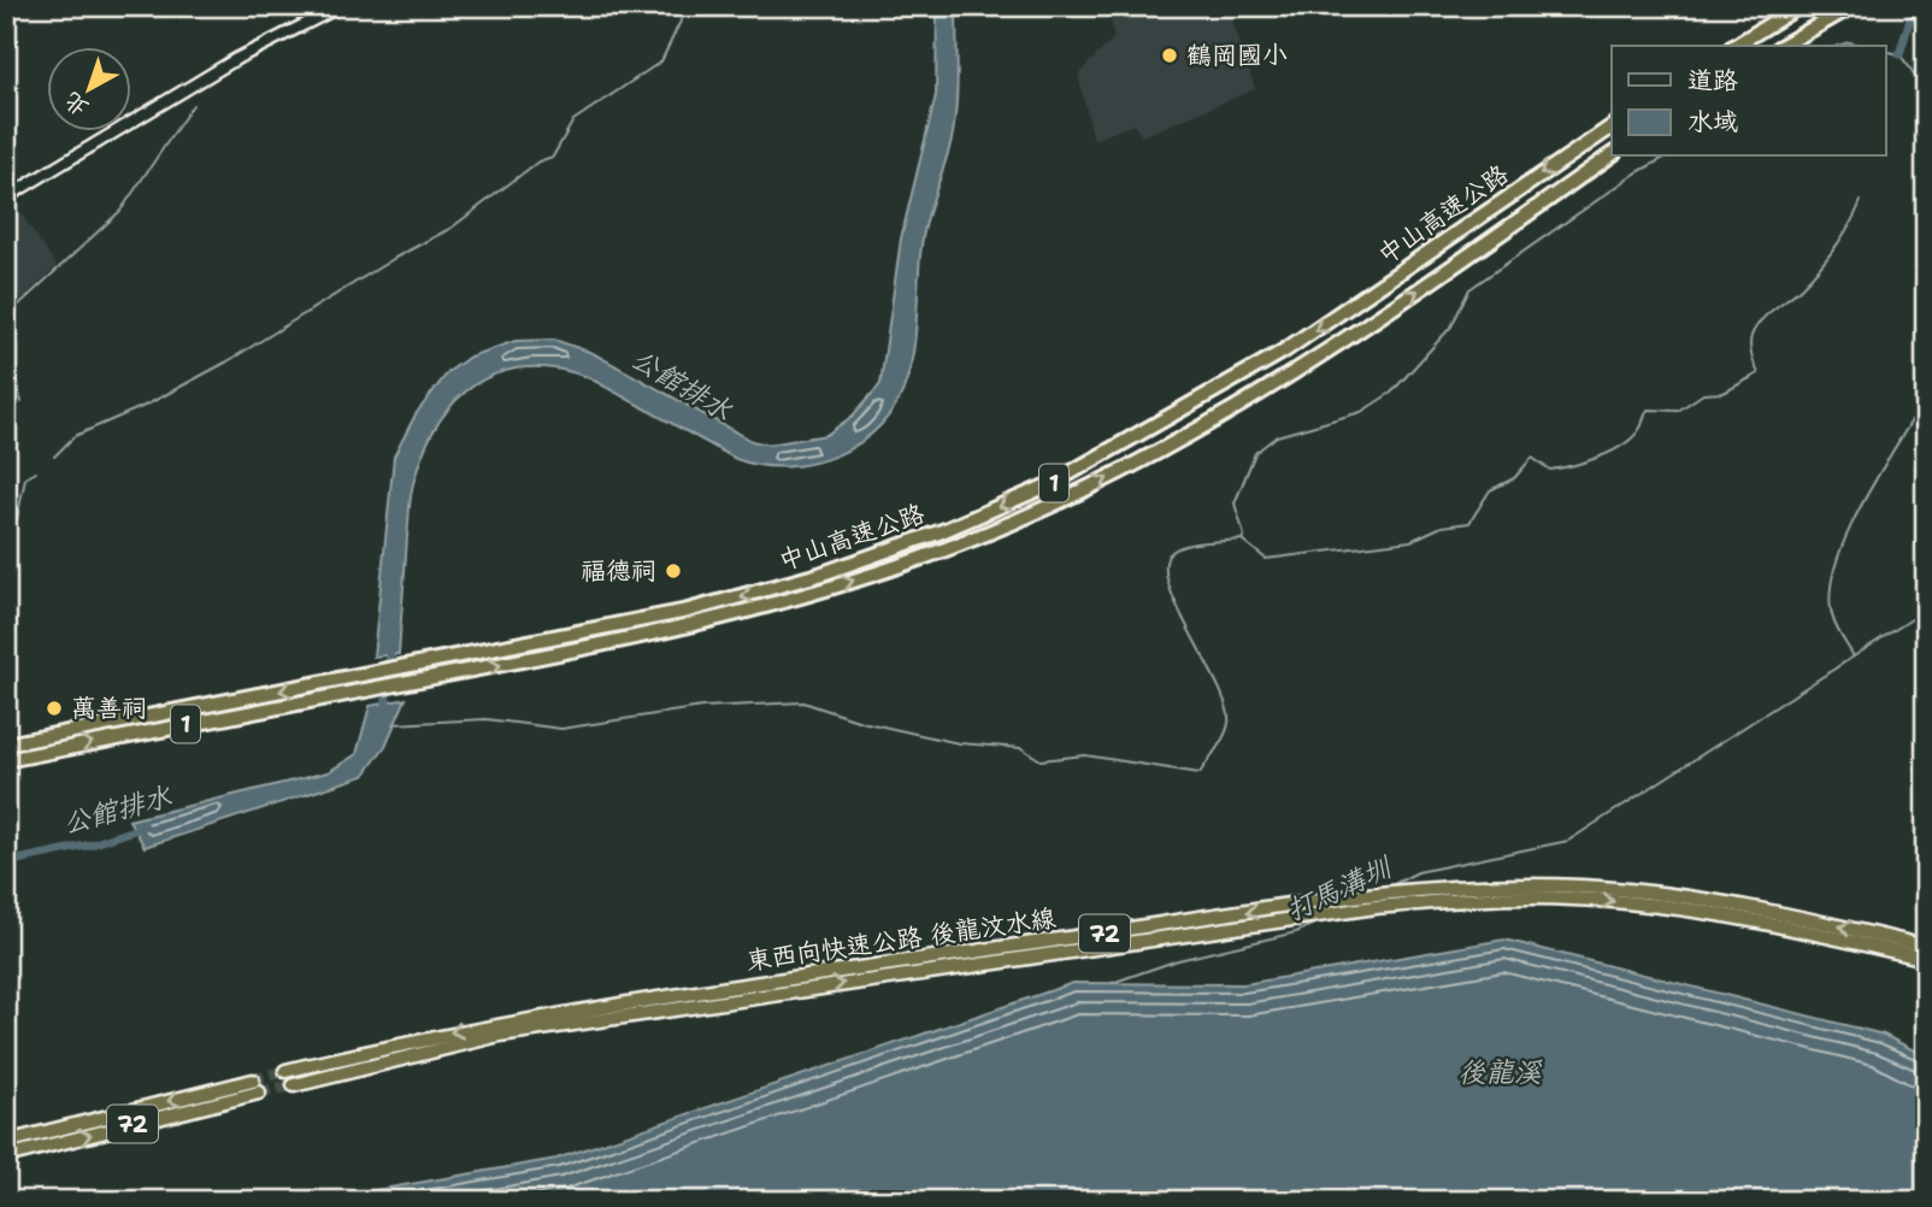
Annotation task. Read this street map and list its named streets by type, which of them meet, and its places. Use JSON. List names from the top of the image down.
{
  "streets": {
    "highway": [
      "中山高速公路",
      "1",
      "72",
      "東西向快速公路 後龍汶水線"
    ]
  },
  "water": ["公館排水", "打馬溝圳", "後龍溪"],
  "places": ["鶴岡國小", "福德祠", "萬善祠"],
  "legend": ["道路", "水域"],
  "north": "bottom left"
}
